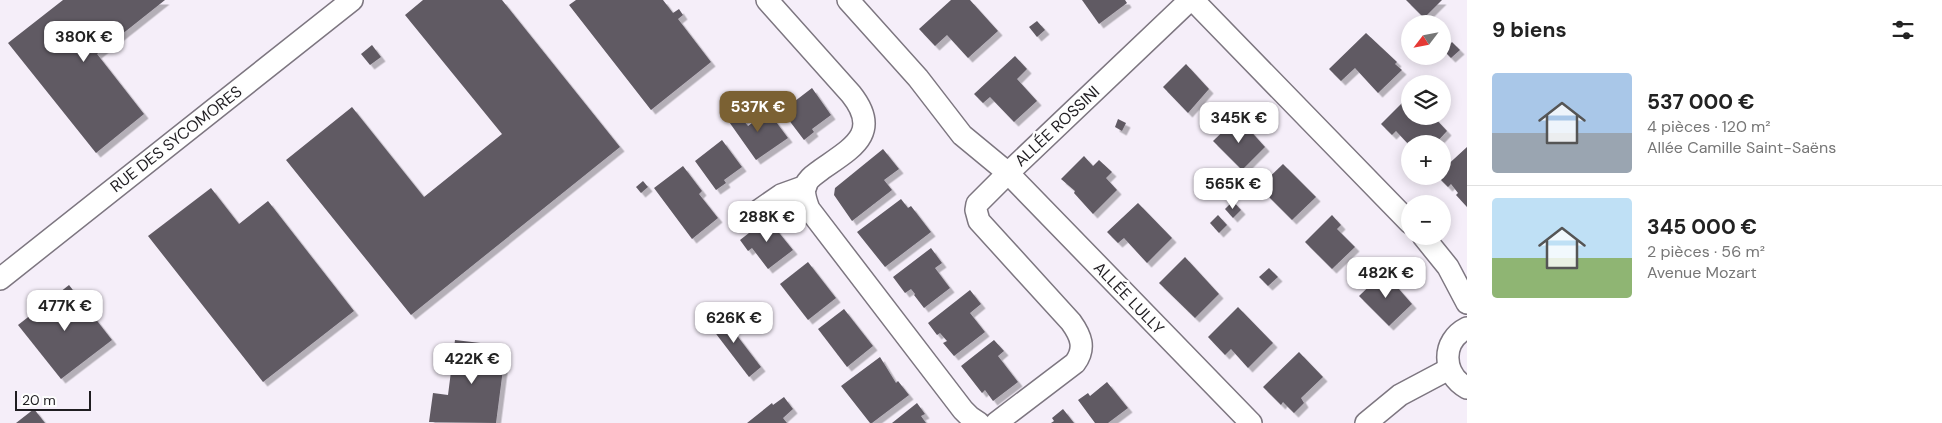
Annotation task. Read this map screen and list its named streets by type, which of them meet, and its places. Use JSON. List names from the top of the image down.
{
  "streets": {
    "street": ["ALLÉE ROSSINI", "RUE DES SYCOMORES", "ALLÉE LULLY"]
  },
  "crossings": [
    ["ALLÉE ROSSINI", "ALLÉE LULLY"]
  ],
  "scale_bar": "20 m",
  "north": "bottom left",
  "page": {
    "heading": "9 biens",
    "map_buttons": ["+", "−"],
    "price": [
      "380K €",
      "537K €",
      "345K €",
      "565K €",
      "288K €",
      "482K €",
      "477K €",
      "626K €",
      "422K €"
    ],
    "list": [
      {
        "name": "537 000 €",
        "note": "4 pièces · 120 m² · Allée Camille Saint-Saëns"
      },
      {
        "name": "345 000 €",
        "note": "2 pièces · 56 m² · Avenue Mozart"
      }
    ],
    "scale": "20 m"
  }
}
